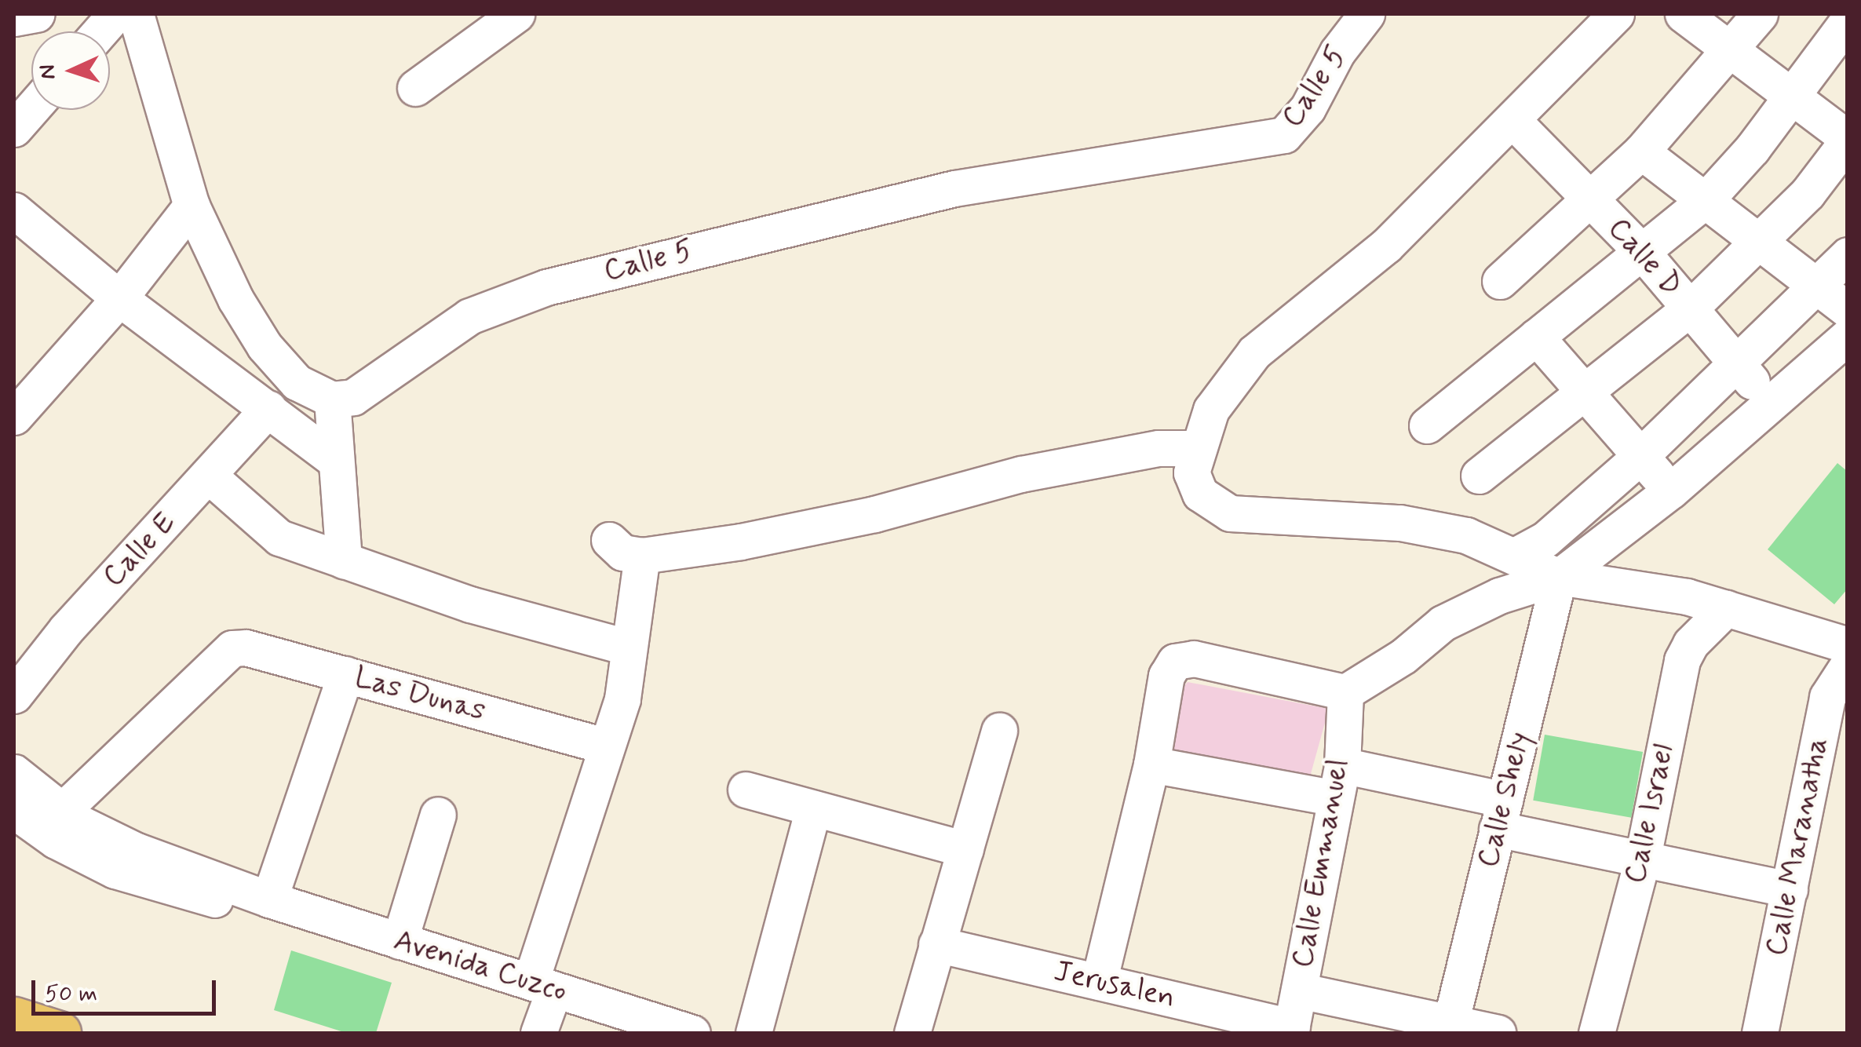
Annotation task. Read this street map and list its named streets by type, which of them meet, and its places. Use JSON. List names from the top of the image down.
{
  "streets": {
    "street": [
      "Calle 5",
      "Calle D",
      "Calle E",
      "Las Dunas",
      "Calle Shely",
      "Calle Israel",
      "Calle Maranatha",
      "Calle Emmanuel",
      "Avenida Cuzco",
      "Jerusalen"
    ]
  },
  "crossings": [
    ["Las Dunas", "Avenida Cuzco"],
    ["Calle Emmanuel", "Jerusalen"]
  ],
  "scale_bar": "50 m",
  "north": "left"
}
